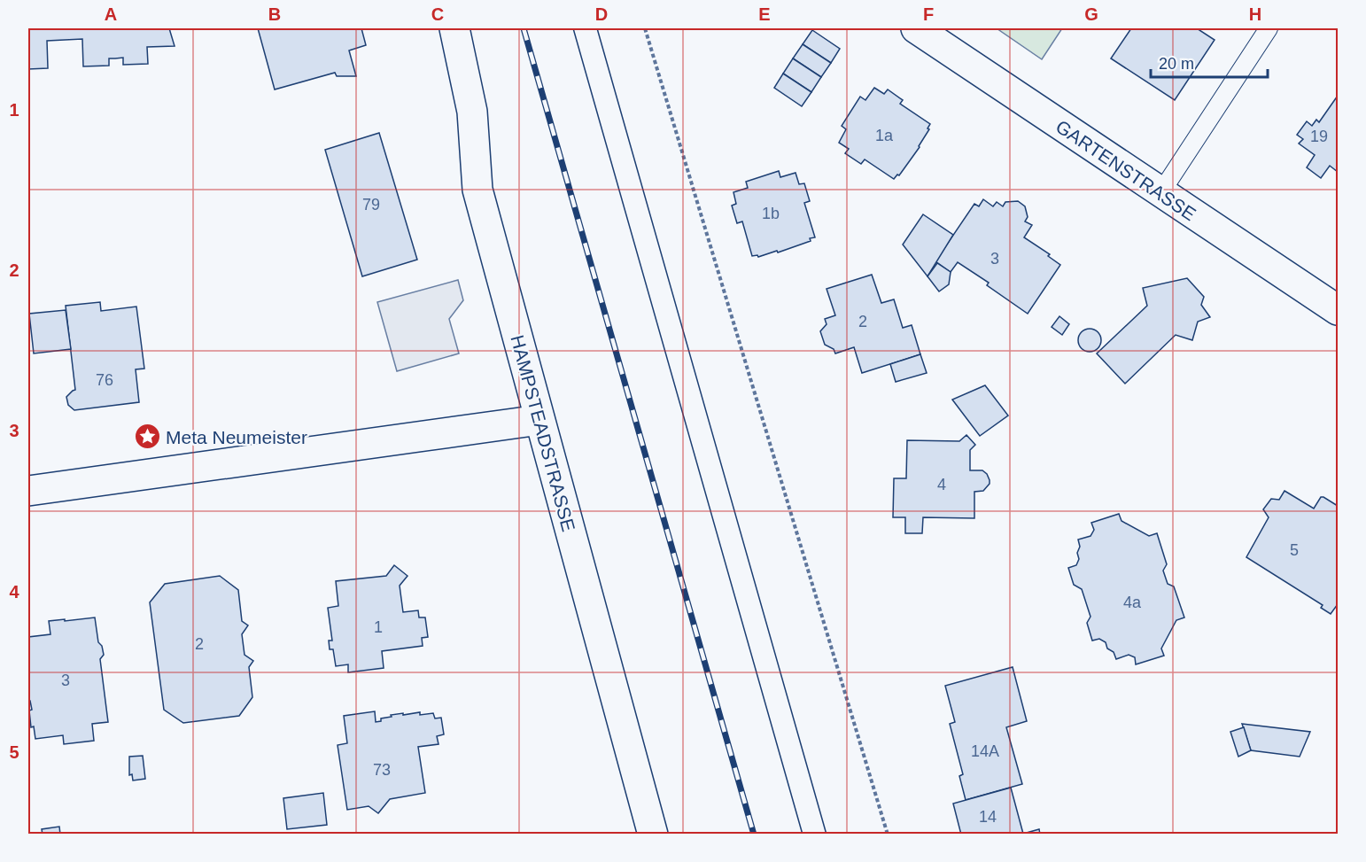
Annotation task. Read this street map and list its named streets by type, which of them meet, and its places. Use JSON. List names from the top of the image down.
{
  "streets": {
    "street": ["GARTENSTRASSE", "HAMPSTEADSTRASSE"]
  },
  "places": {
    "place": ["Meta Neumeister"]
  },
  "house_numbers": [
    "1a",
    "19",
    "79",
    "1b",
    "3",
    "2",
    "76",
    "4",
    "5",
    "4a",
    "1",
    "2",
    "3",
    "14A",
    "73",
    "14"
  ],
  "scale_bar": "20 m",
  "grid": {
    "columns": [
      "A",
      "B",
      "C",
      "D",
      "E",
      "F",
      "G",
      "H"
    ],
    "rows": [
      "1",
      "2",
      "3",
      "4",
      "5"
    ]
  }
}
